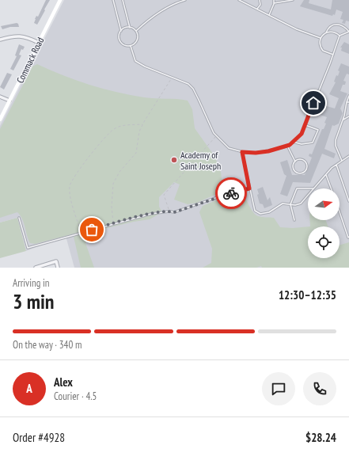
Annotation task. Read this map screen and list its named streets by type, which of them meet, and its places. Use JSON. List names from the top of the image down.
{
  "streets": {
    "street": ["Commack Road"]
  },
  "places": ["Academy of Saint Joseph"],
  "north": "right",
  "page": {
    "heading": ["3 min", "Arriving in", "12:30–12:35"],
    "panel": [
      "Alex",
      "Courier · 4.5",
      "Order #4928",
      "$28.24"
    ],
    "bar": "On the way · 340 m",
    "round": "A"
  }
}
